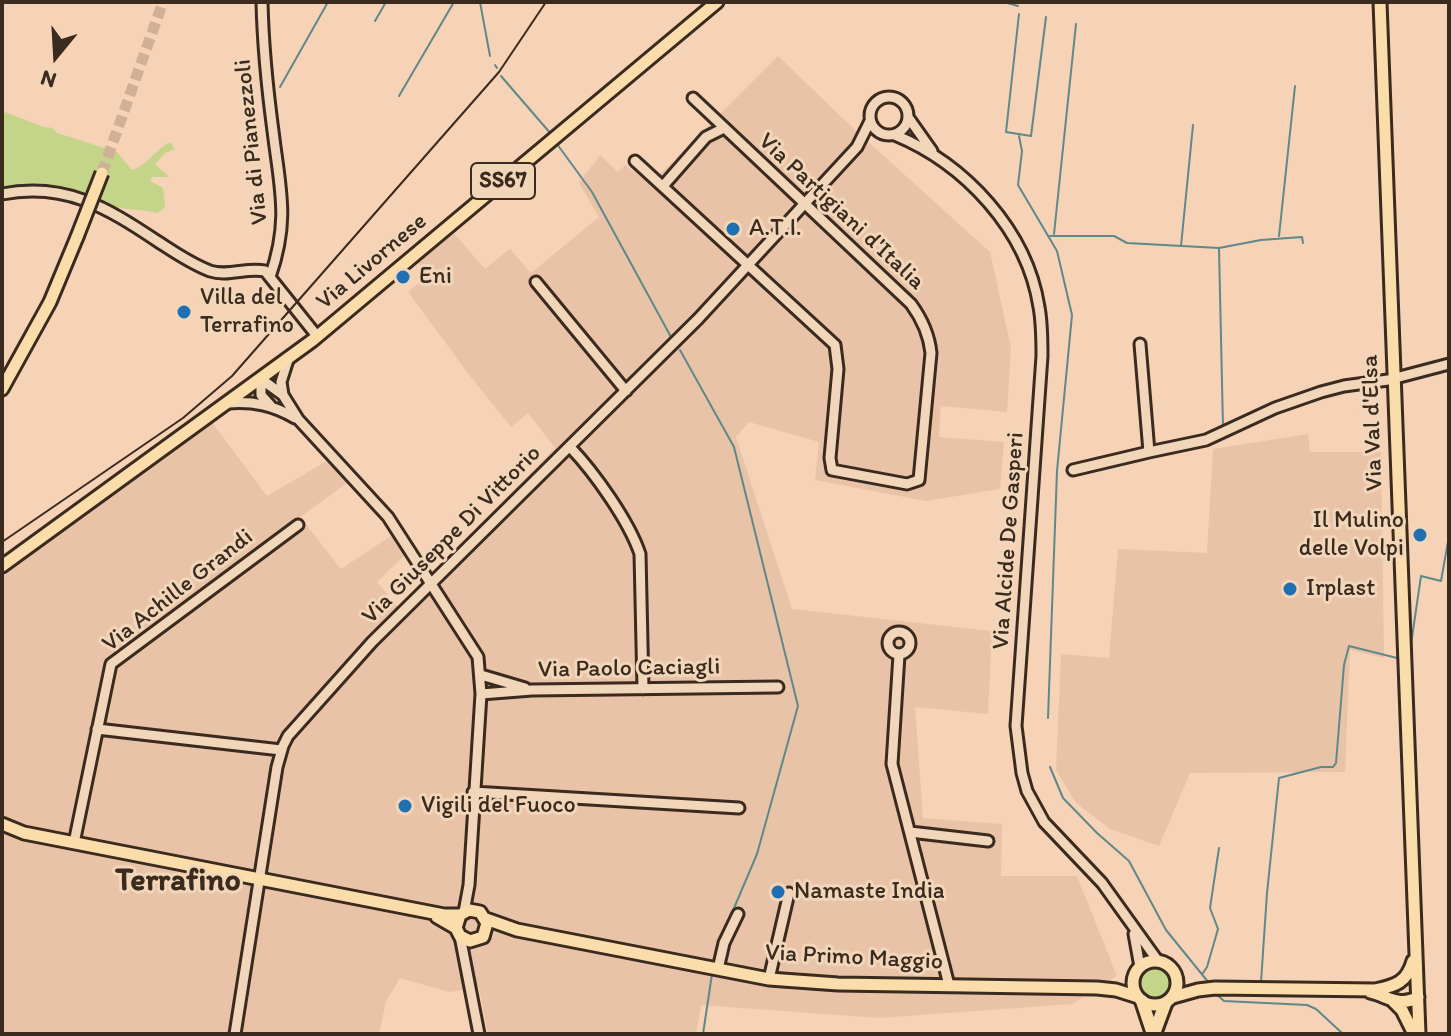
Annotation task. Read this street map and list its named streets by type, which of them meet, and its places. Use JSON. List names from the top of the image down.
{
  "streets": {
    "main road": [
      "SS67",
      "Via Livornese",
      "Via Val d'Elsa",
      "Via Primo Maggio"
    ],
    "street": [
      "Via di Pianezzoli",
      "Via Partigiani d'Italia",
      "Via Giuseppe Di Vittorio",
      "Via Alcide De Gasperi",
      "Via Achille Grandi",
      "Via Paolo Caciagli"
    ]
  },
  "crossings": [
    ["Via Partigiani d'Italia", "Via Giuseppe Di Vittorio"],
    ["Via Giuseppe Di Vittorio", "Via Alcide De Gasperi"],
    ["Via Giuseppe Di Vittorio", "Via Primo Maggio"],
    ["Via Alcide De Gasperi", "Via Primo Maggio"],
    ["Via Achille Grandi", "Via Primo Maggio"]
  ],
  "districts": ["Terrafino"],
  "places": [
    "A.T.I.",
    "Eni",
    "Villa del Terrafino",
    "Il Mulino delle Volpi",
    "Irplast",
    "Vigili del Fuoco",
    "Namaste India"
  ],
  "north": "bottom"
}
